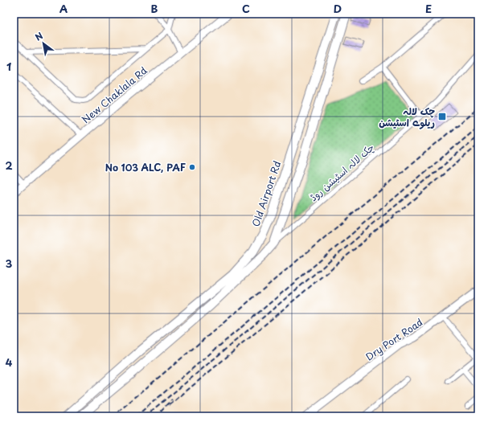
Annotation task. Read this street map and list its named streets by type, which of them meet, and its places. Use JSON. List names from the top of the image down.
{
  "streets": {
    "main road": ["Old Airport Rd"],
    "street": ["New Chaklala Rd", "چک لالہ اسٹیشن روڈ", "Dry Port Road"]
  },
  "places": {
    "transit": ["چک لالہ ریلوے اسٹیشن"],
    "other": ["No 103 ALC, PAF"]
  },
  "north": "top left",
  "grid": {
    "columns": [
      "A",
      "B",
      "C",
      "D",
      "E"
    ],
    "rows": [
      "1",
      "2",
      "3",
      "4"
    ]
  }
}
